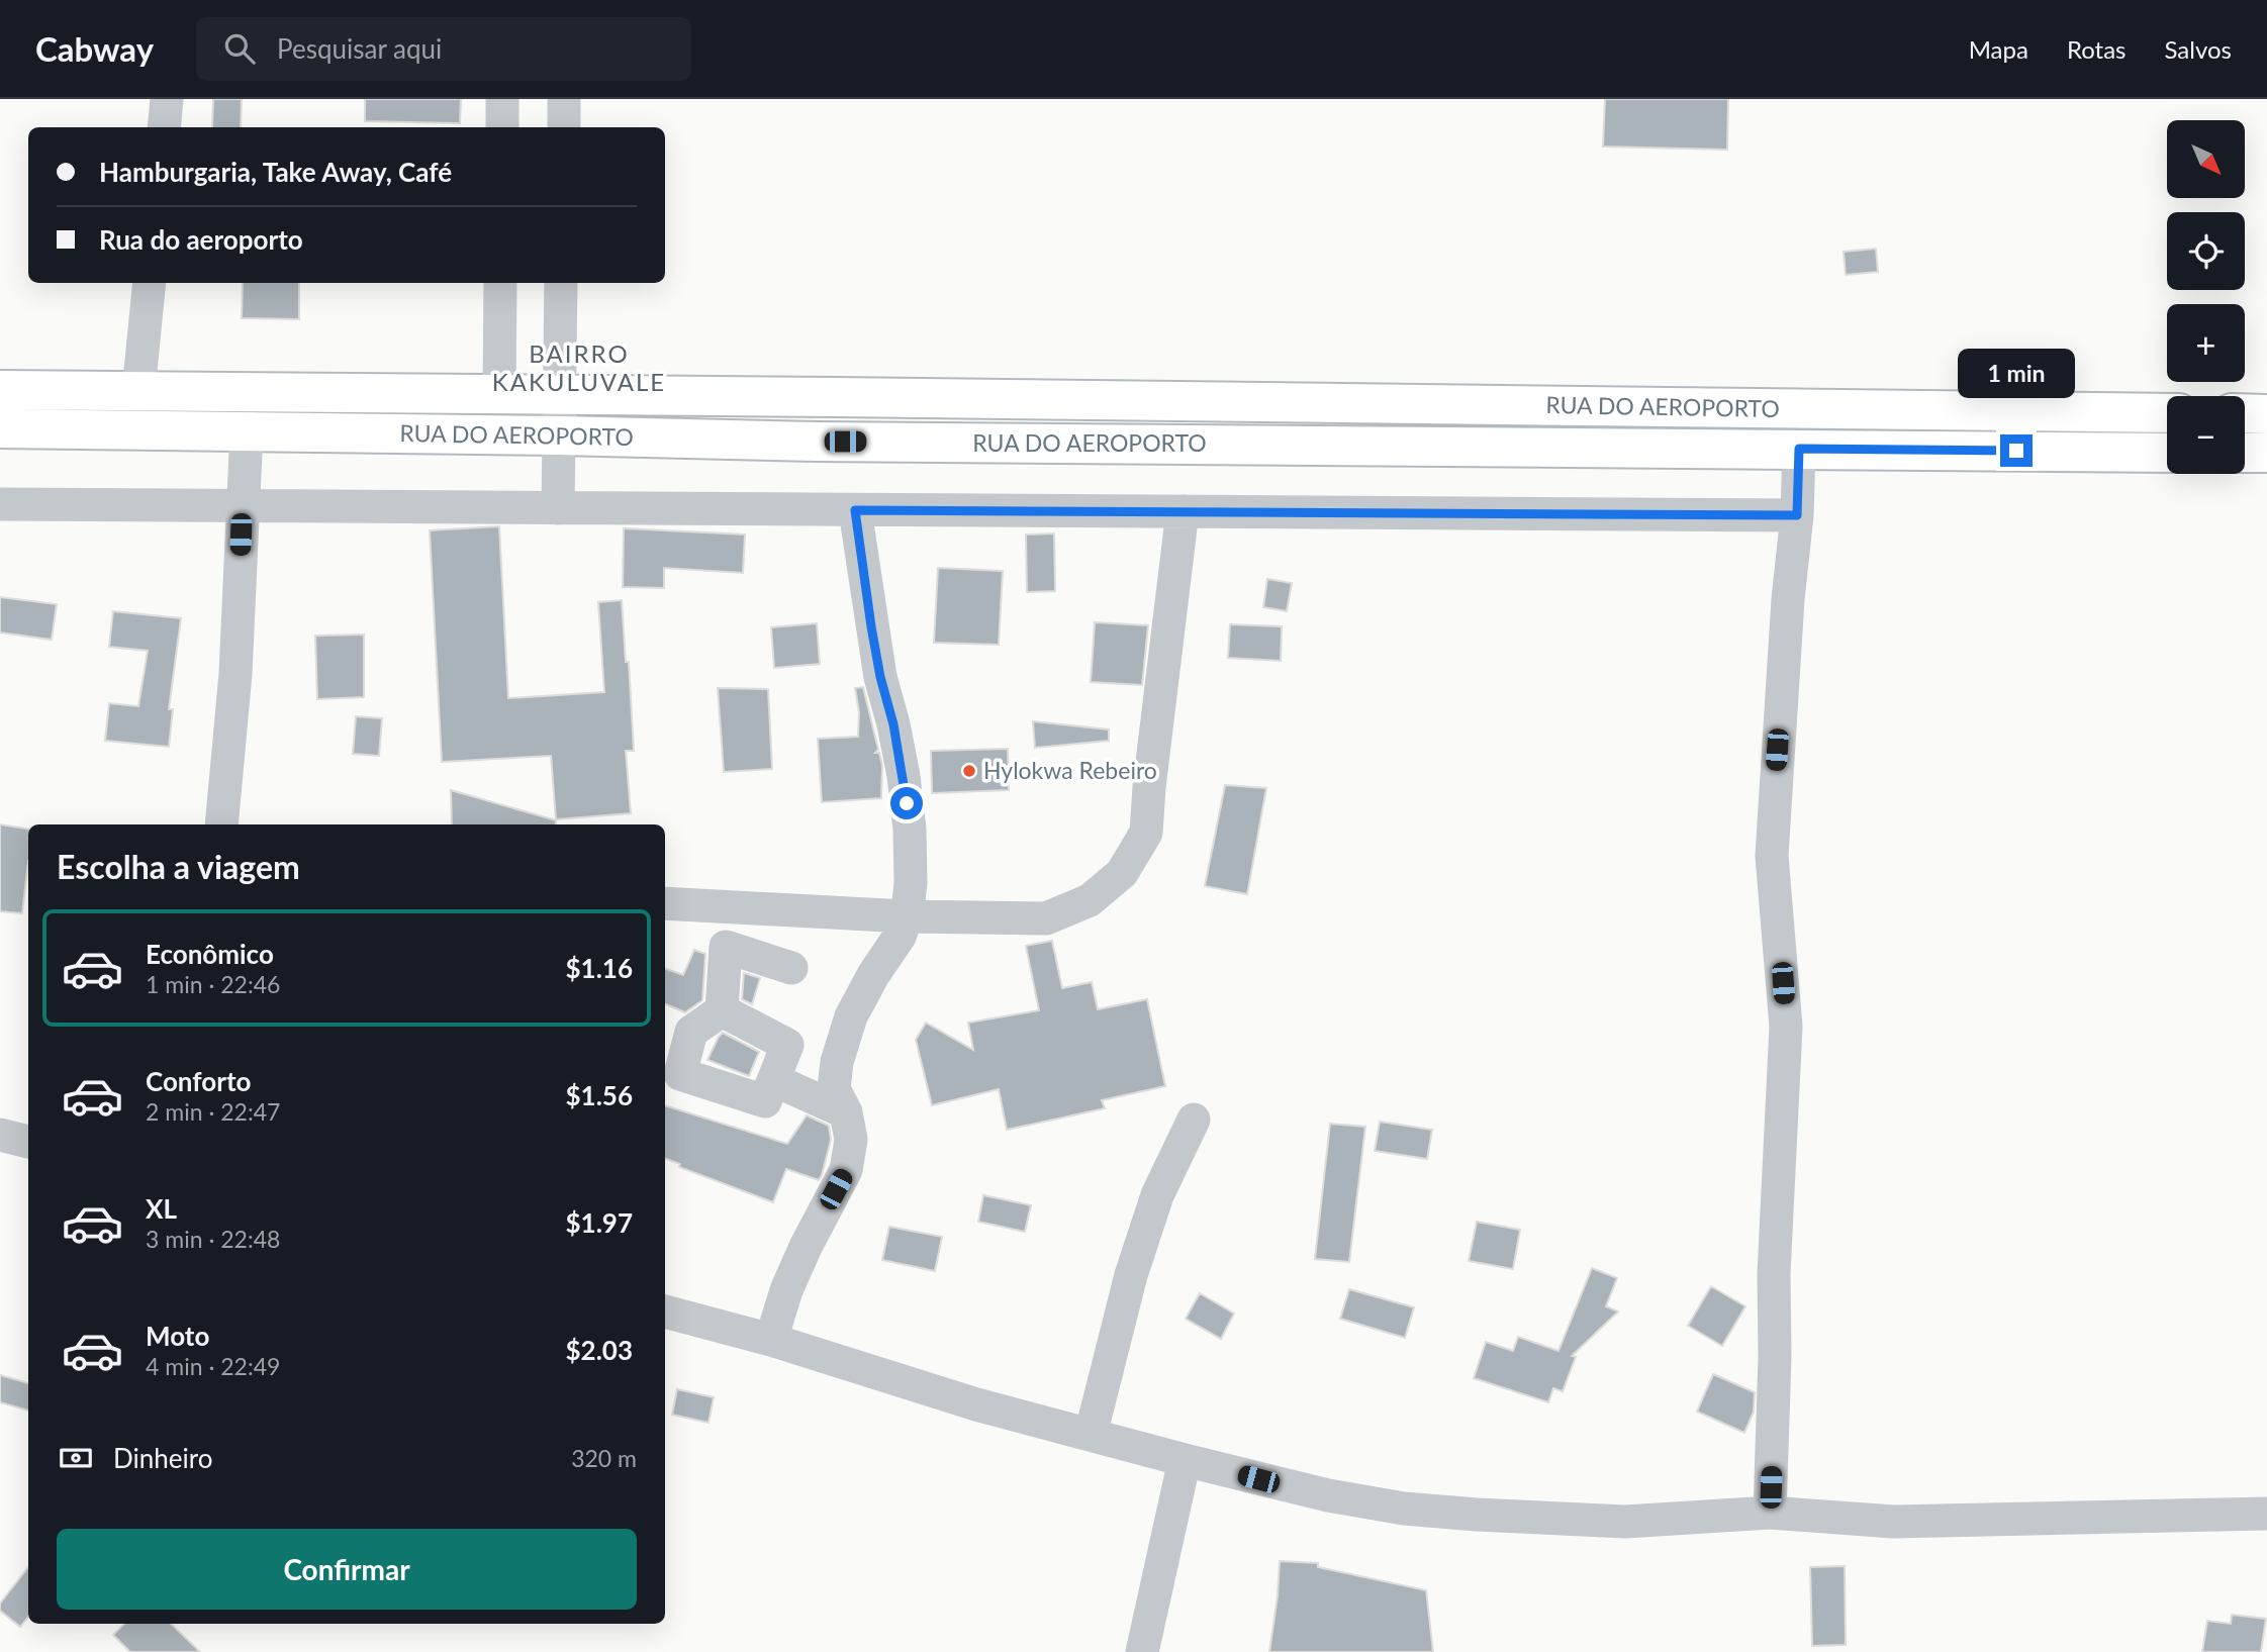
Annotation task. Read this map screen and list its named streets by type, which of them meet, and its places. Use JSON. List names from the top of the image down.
{
  "streets": {
    "main road": ["RUA DO AEROPORTO"]
  },
  "districts": ["BAIRRO KAKULUVALE"],
  "places": ["Hylokwa Rebeiro"],
  "north": "bottom right",
  "page": {
    "header": "Cabway",
    "search": "Pesquisar aqui",
    "nav": ["Mapa", "Rotas", "Salvos"],
    "map_buttons": ["+", "−"],
    "banner": ["Hamburgaria, Take Away, Café", "Rua do aeroporto"],
    "bubble": "1 min",
    "heading": "Escolha a viagem",
    "list": [
      {
        "name": "Econômico",
        "note": "1 min · 22:46",
        "value": "$1.16"
      },
      {
        "name": "Conforto",
        "note": "2 min · 22:47",
        "value": "$1.56"
      },
      {
        "name": "XL",
        "note": "3 min · 22:48",
        "value": "$1.97"
      },
      {
        "name": "Moto",
        "note": "4 min · 22:49",
        "value": "$2.03"
      }
    ],
    "pay": ["Dinheiro", "320 m"],
    "buttons": "Confirmar"
  }
}
